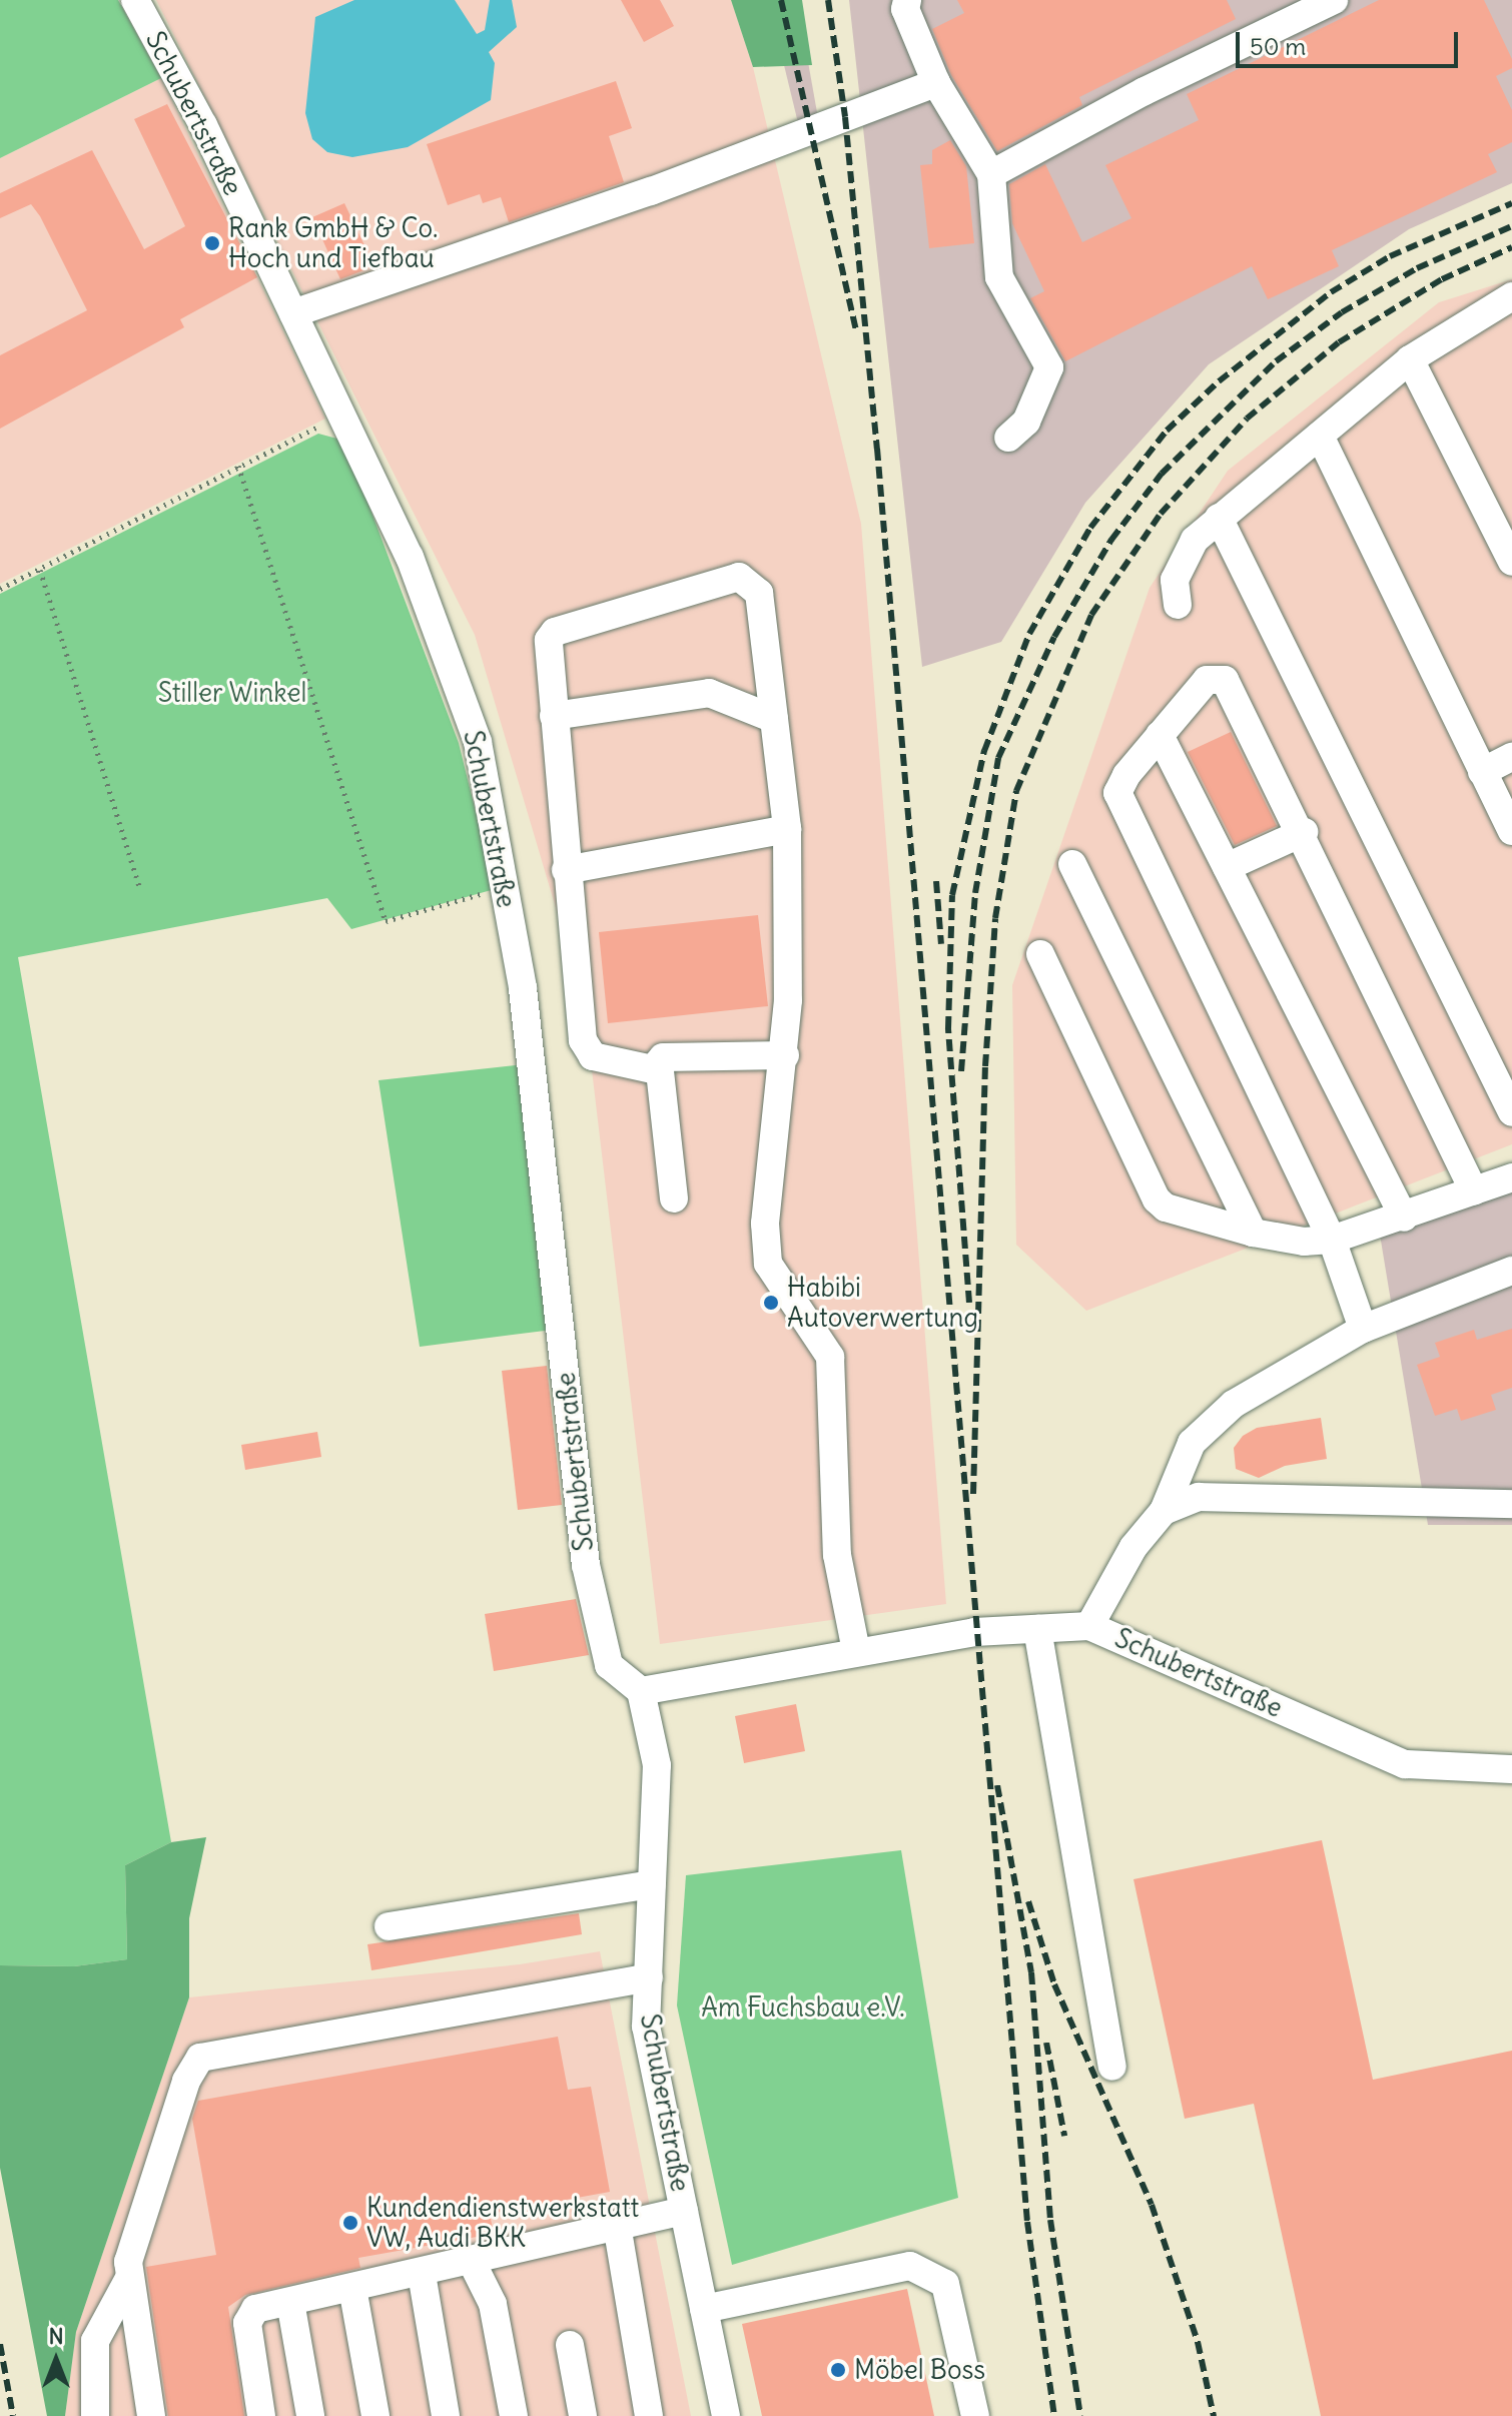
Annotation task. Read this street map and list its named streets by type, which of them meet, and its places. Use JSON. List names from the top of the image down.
{
  "streets": {
    "street": ["Schubertstraße"]
  },
  "parks": ["Stiller Winkel", "Am Fuchsbau e.V."],
  "places": [
    "Rank GmbH & Co. Hoch und Tiefbau",
    "Habibi Autoverwertung",
    "Kundendienstwerkstatt VW, Audi BKK",
    "Möbel Boss"
  ],
  "scale_bar": "50 m",
  "north": "top"
}
